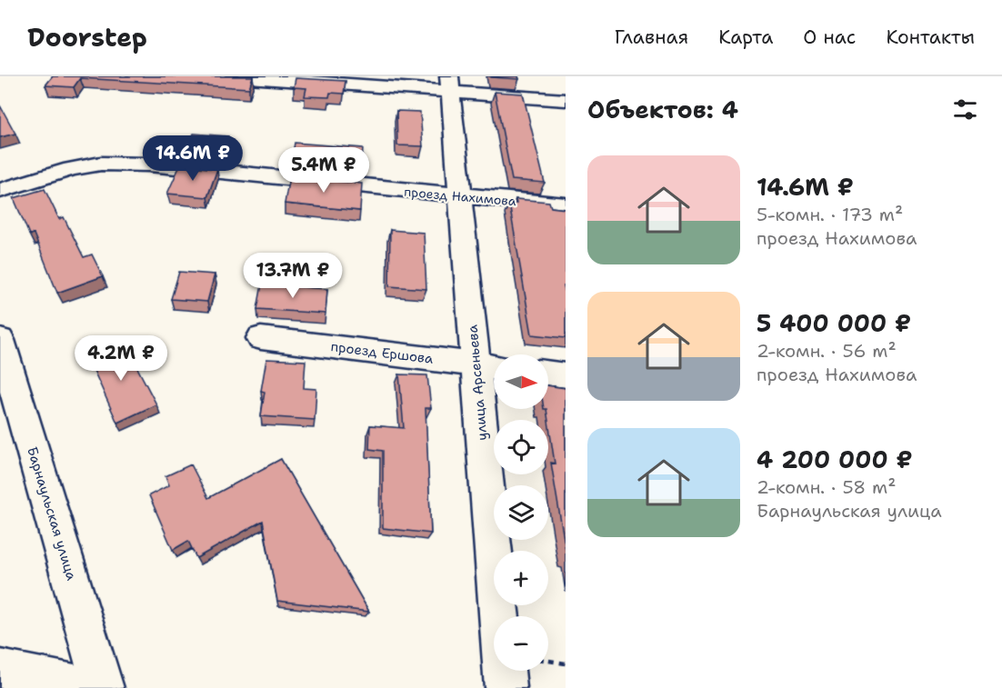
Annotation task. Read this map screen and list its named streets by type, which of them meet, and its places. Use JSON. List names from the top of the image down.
{
  "streets": {
    "street": [
      "проезд Нахимова",
      "проезд Ершова",
      "улица Арсеньева",
      "Барнаульская улица"
    ]
  },
  "crossings": [
    ["проезд Нахимова", "улица Арсеньева"],
    ["проезд Ершова", "улица Арсеньева"]
  ],
  "north": "right",
  "page": {
    "header": "Doorstep",
    "nav": [
      "Главная",
      "Карта",
      "О нас",
      "Контакты"
    ],
    "heading": "Объектов: 4",
    "price": [
      "14.6M ₽",
      "5.4M ₽",
      "13.7M ₽",
      "4.2M ₽"
    ],
    "list": [
      {
        "name": "14.6M ₽",
        "note": "5-комн. · 173 m² · проезд Нахимова"
      },
      {
        "name": "5 400 000 ₽",
        "note": "2-комн. · 56 m² · проезд Нахимова"
      },
      {
        "name": "4 200 000 ₽",
        "note": "2-комн. · 58 m² · Барнаульская улица"
      }
    ],
    "map_buttons": ["+", "−"]
  }
}
